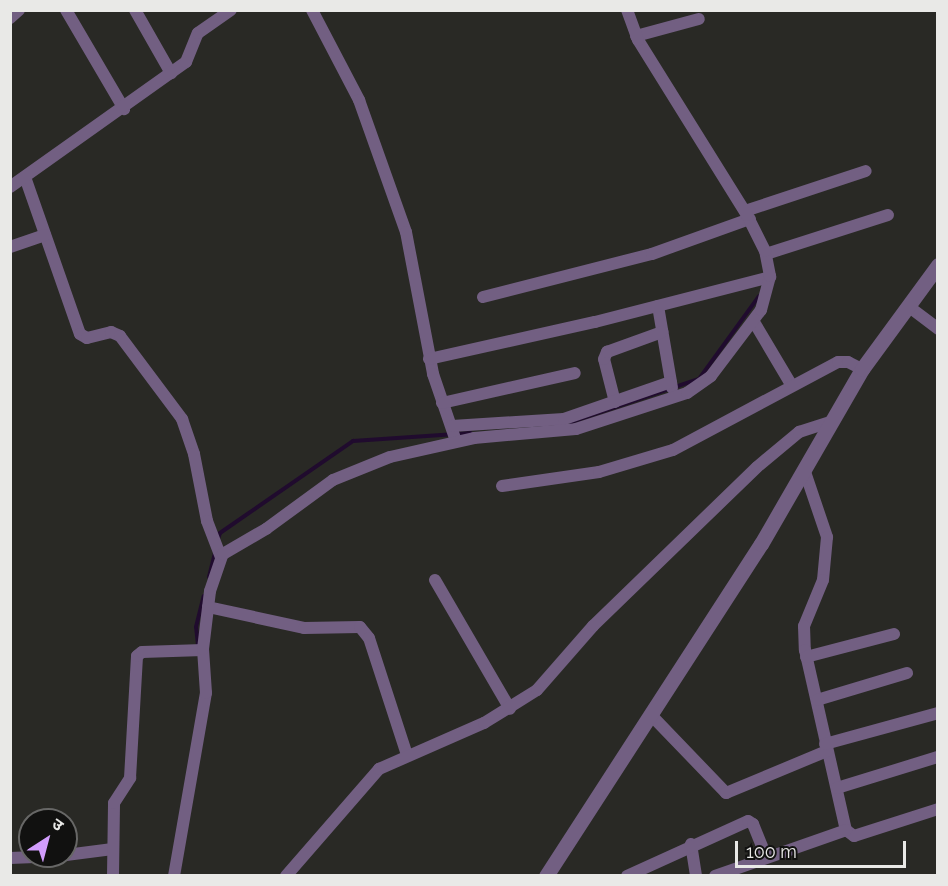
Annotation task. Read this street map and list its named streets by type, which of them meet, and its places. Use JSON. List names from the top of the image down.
{
  "scale_bar": "100 m",
  "north": "top right"
}
